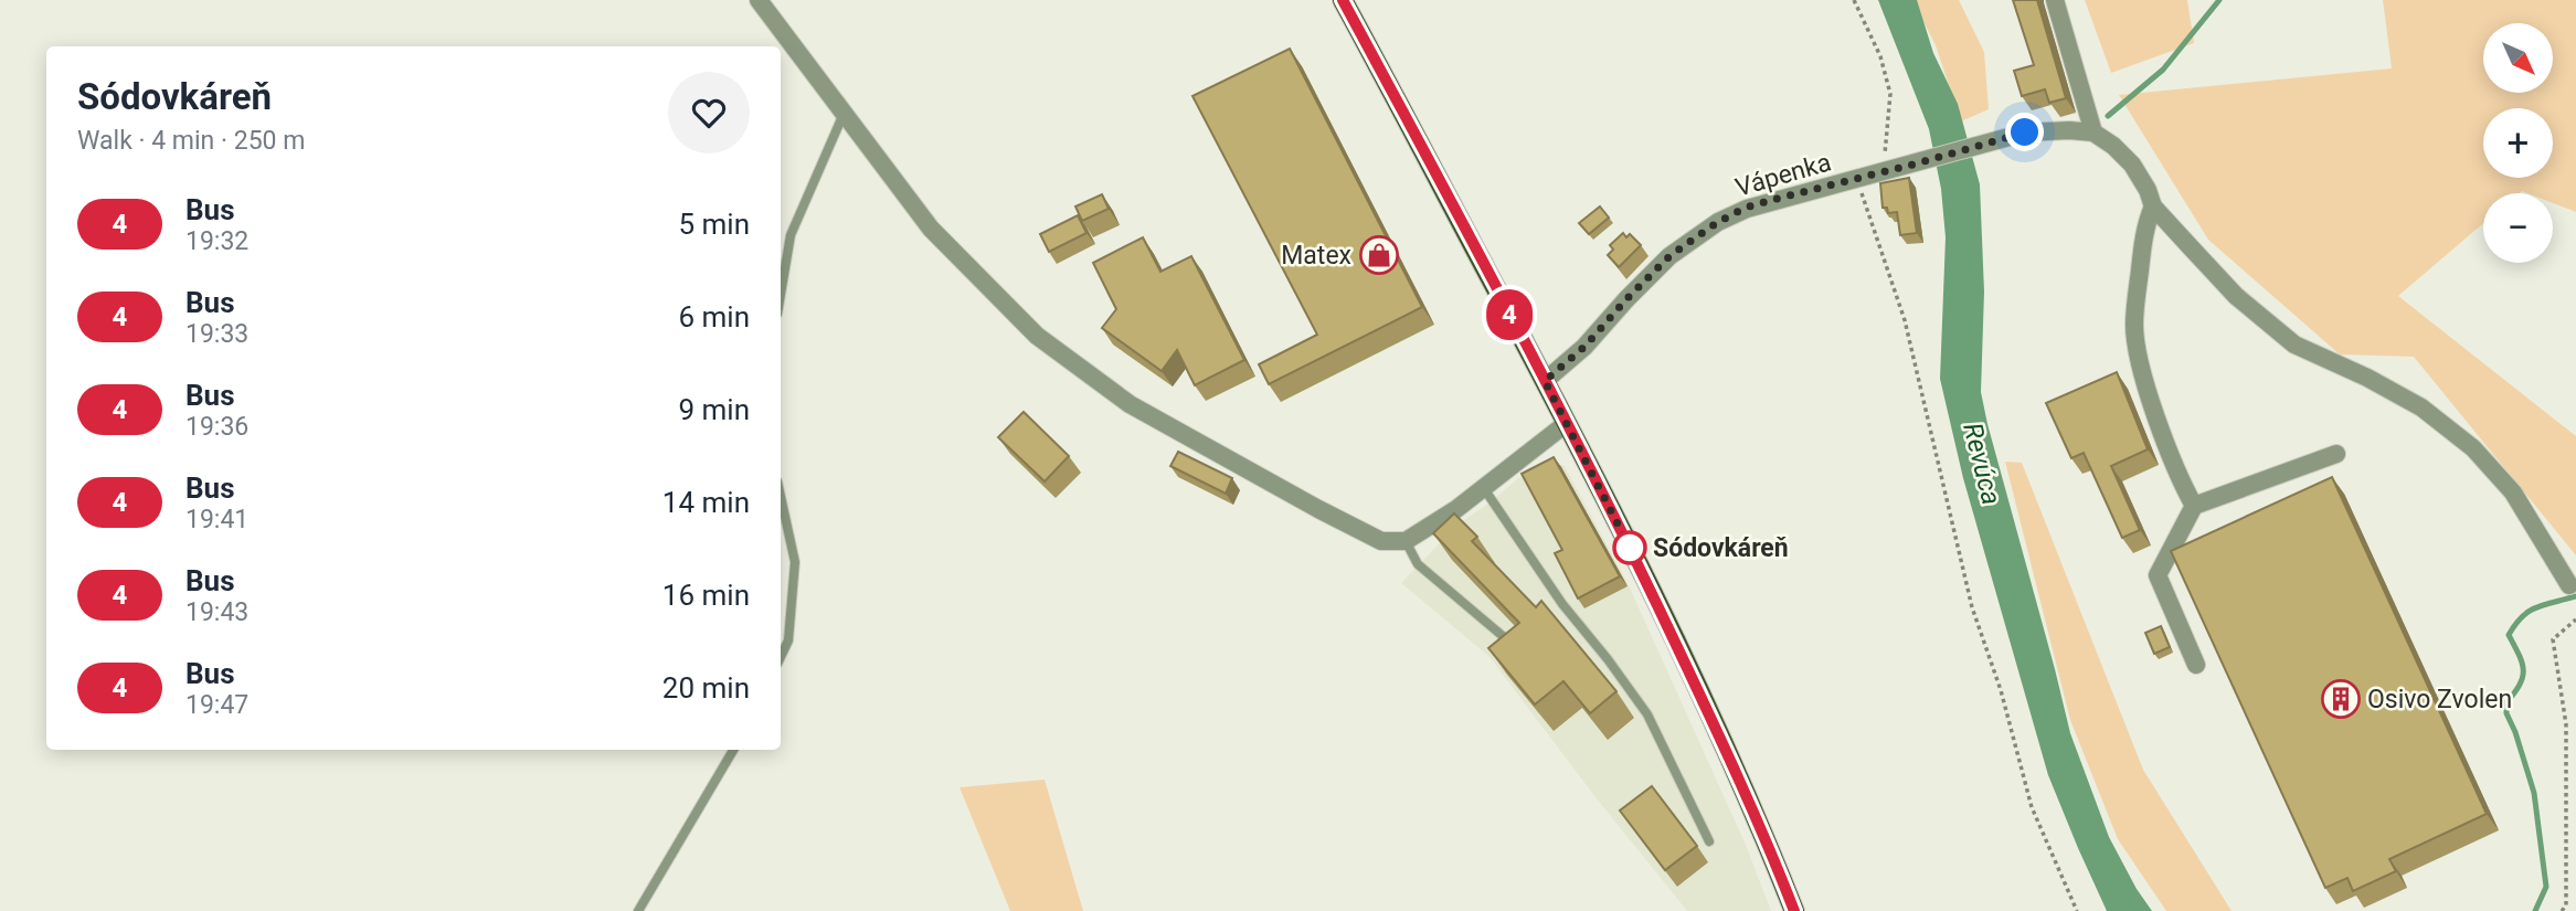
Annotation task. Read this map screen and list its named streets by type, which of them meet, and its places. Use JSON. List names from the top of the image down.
{
  "streets": {
    "street": ["Vápenka"]
  },
  "water": ["Revúca"],
  "places": {
    "shop": ["Matex"],
    "other": ["Sódovkáreň"],
    "building": ["Osivo Zvolen"]
  },
  "lines": ["bus line 4"],
  "north": "bottom right",
  "page": {
    "on_map": "4",
    "map_buttons": ["+", "−"],
    "heading": ["Sódovkáreň", "Walk · 4 min · 250 m"],
    "list": [
      {
        "mark": "4",
        "name": "Bus",
        "note": "19:32",
        "value": "5 min"
      },
      {
        "mark": "4",
        "name": "Bus",
        "note": "19:33",
        "value": "6 min"
      },
      {
        "mark": "4",
        "name": "Bus",
        "note": "19:36",
        "value": "9 min"
      },
      {
        "mark": "4",
        "name": "Bus",
        "note": "19:41",
        "value": "14 min"
      },
      {
        "mark": "4",
        "name": "Bus",
        "note": "19:43",
        "value": "16 min"
      },
      {
        "mark": "4",
        "name": "Bus",
        "note": "19:47",
        "value": "20 min"
      }
    ]
  }
}
